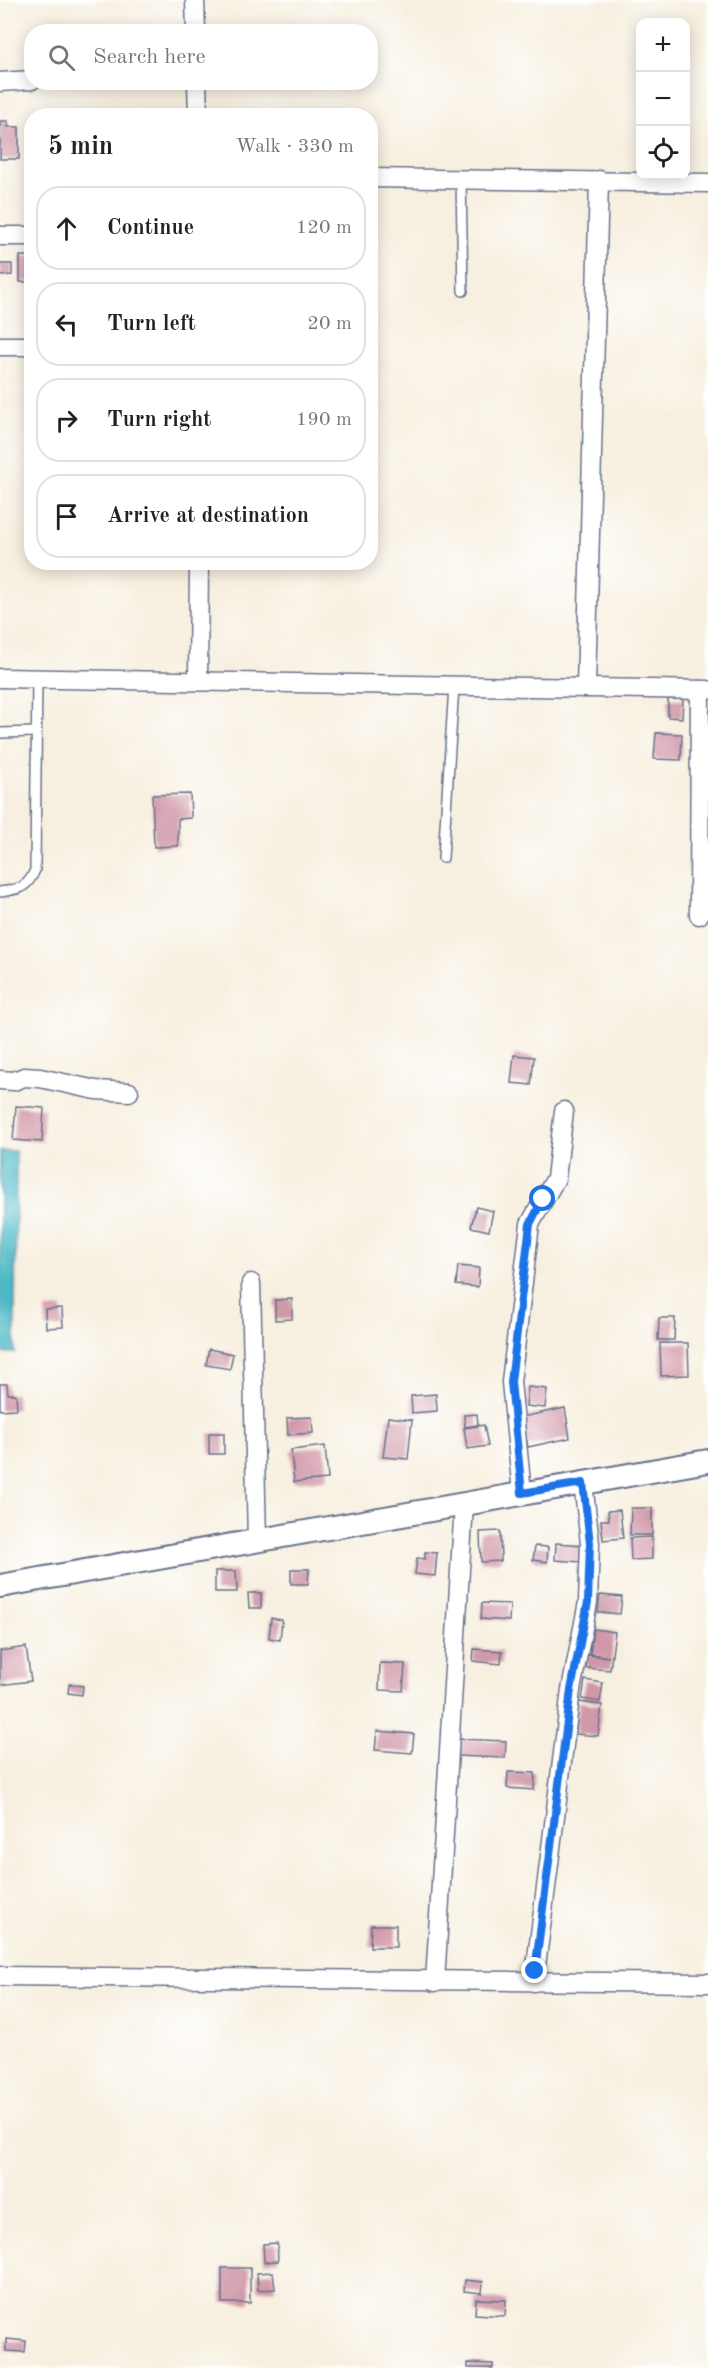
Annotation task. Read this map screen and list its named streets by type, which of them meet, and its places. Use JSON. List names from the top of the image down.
{
  "page": {
    "map_buttons": ["+", "−"],
    "search": "Search here",
    "heading": ["5 min", "Walk · 330 m"],
    "list": [
      ["Continue", "120 m"],
      ["Turn left", "20 m"],
      ["Turn right", "190 m"],
      "Arrive at destination"
    ]
  }
}
